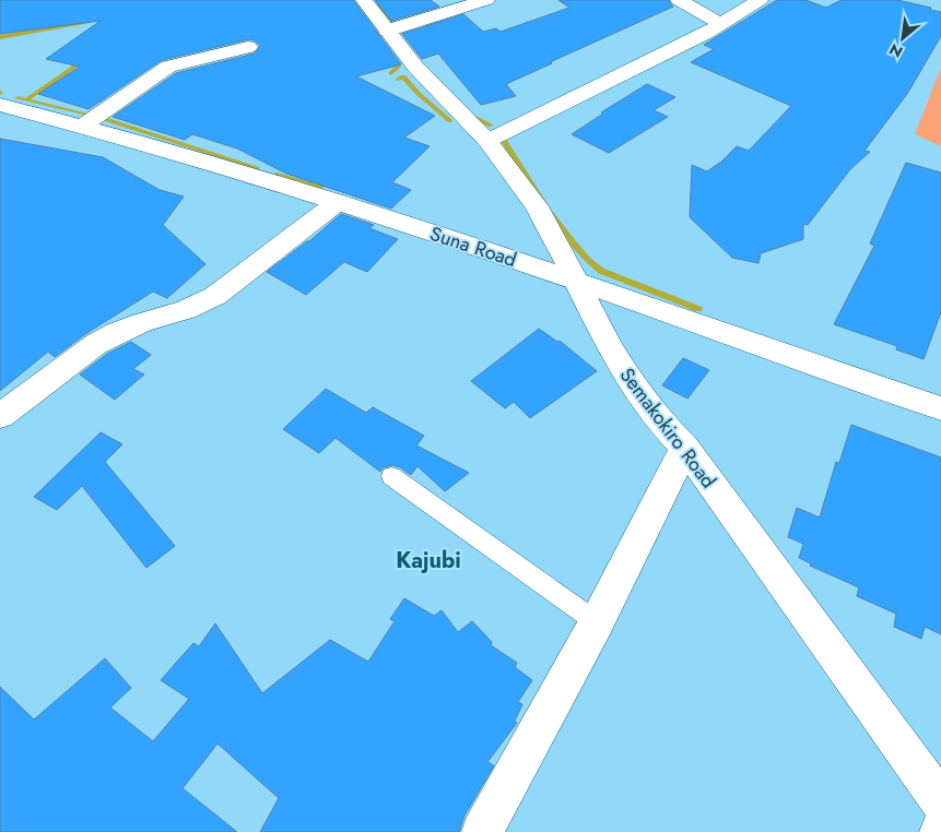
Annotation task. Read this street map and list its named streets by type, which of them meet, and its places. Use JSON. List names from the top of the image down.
{
  "streets": {
    "street": ["Suna Road", "Semakokiro Road"]
  },
  "crossings": [
    ["Suna Road", "Semakokiro Road"]
  ],
  "districts": ["Kajubi"],
  "north": "bottom left"
}
